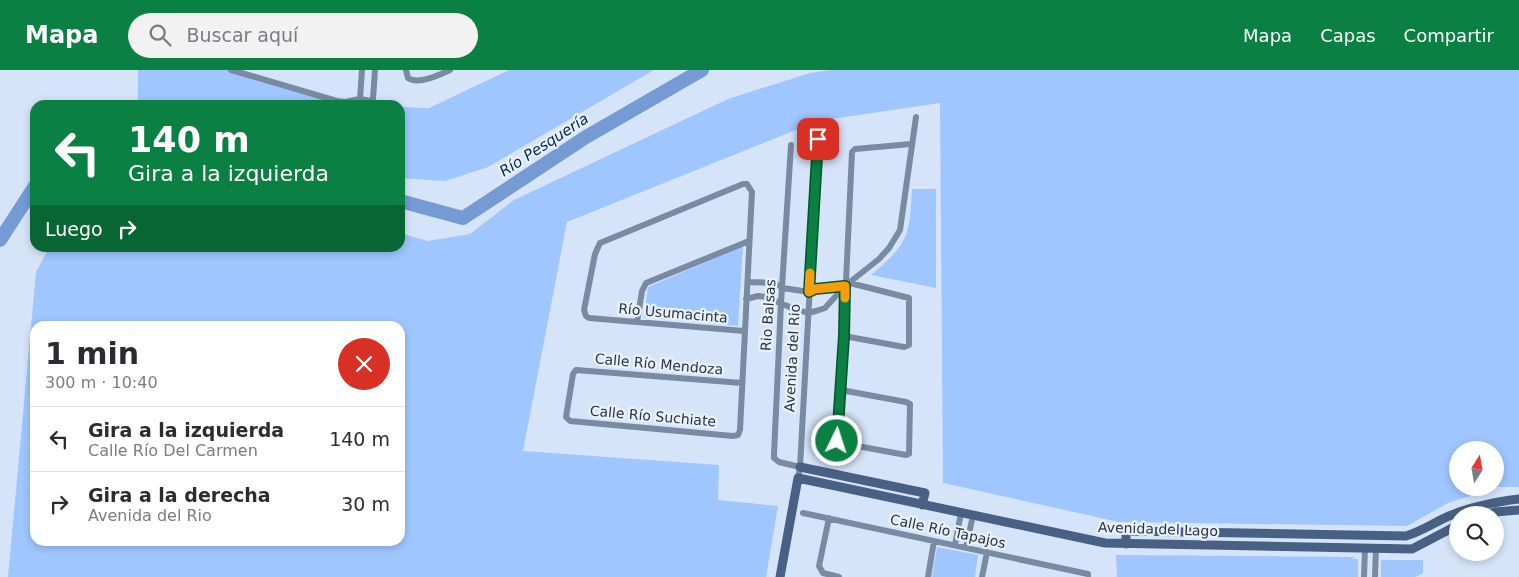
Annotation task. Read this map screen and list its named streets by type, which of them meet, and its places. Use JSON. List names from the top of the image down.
{
  "streets": {
    "street": [
      "Río Usumacinta",
      "Rio Balsas",
      "Avenida del Rio",
      "Calle Río Mendoza",
      "Calle Río Suchiate",
      "Avenida del Lago",
      "Calle Río Tapajos"
    ]
  },
  "crossings": [
    ["Rio Balsas", "Avenida del Rio"],
    ["Avenida del Rio", "Avenida del Lago"],
    ["Calle Río Mendoza", "Calle Río Suchiate"]
  ],
  "water": ["Río Pesquería"],
  "north": "top",
  "page": {
    "header": "Mapa",
    "search": "Buscar aquí",
    "nav": ["Mapa", "Capas", "Compartir"],
    "turn": ["140 m", "Gira a la izquierda"],
    "then": "Luego",
    "heading": ["1 min", "300 m · 10:40"],
    "list": [
      {
        "name": "Gira a la izquierda",
        "note": "Calle Río Del Carmen",
        "value": "140 m"
      },
      {
        "name": "Gira a la derecha",
        "note": "Avenida del Rio",
        "value": "30 m"
      }
    ]
  }
}
